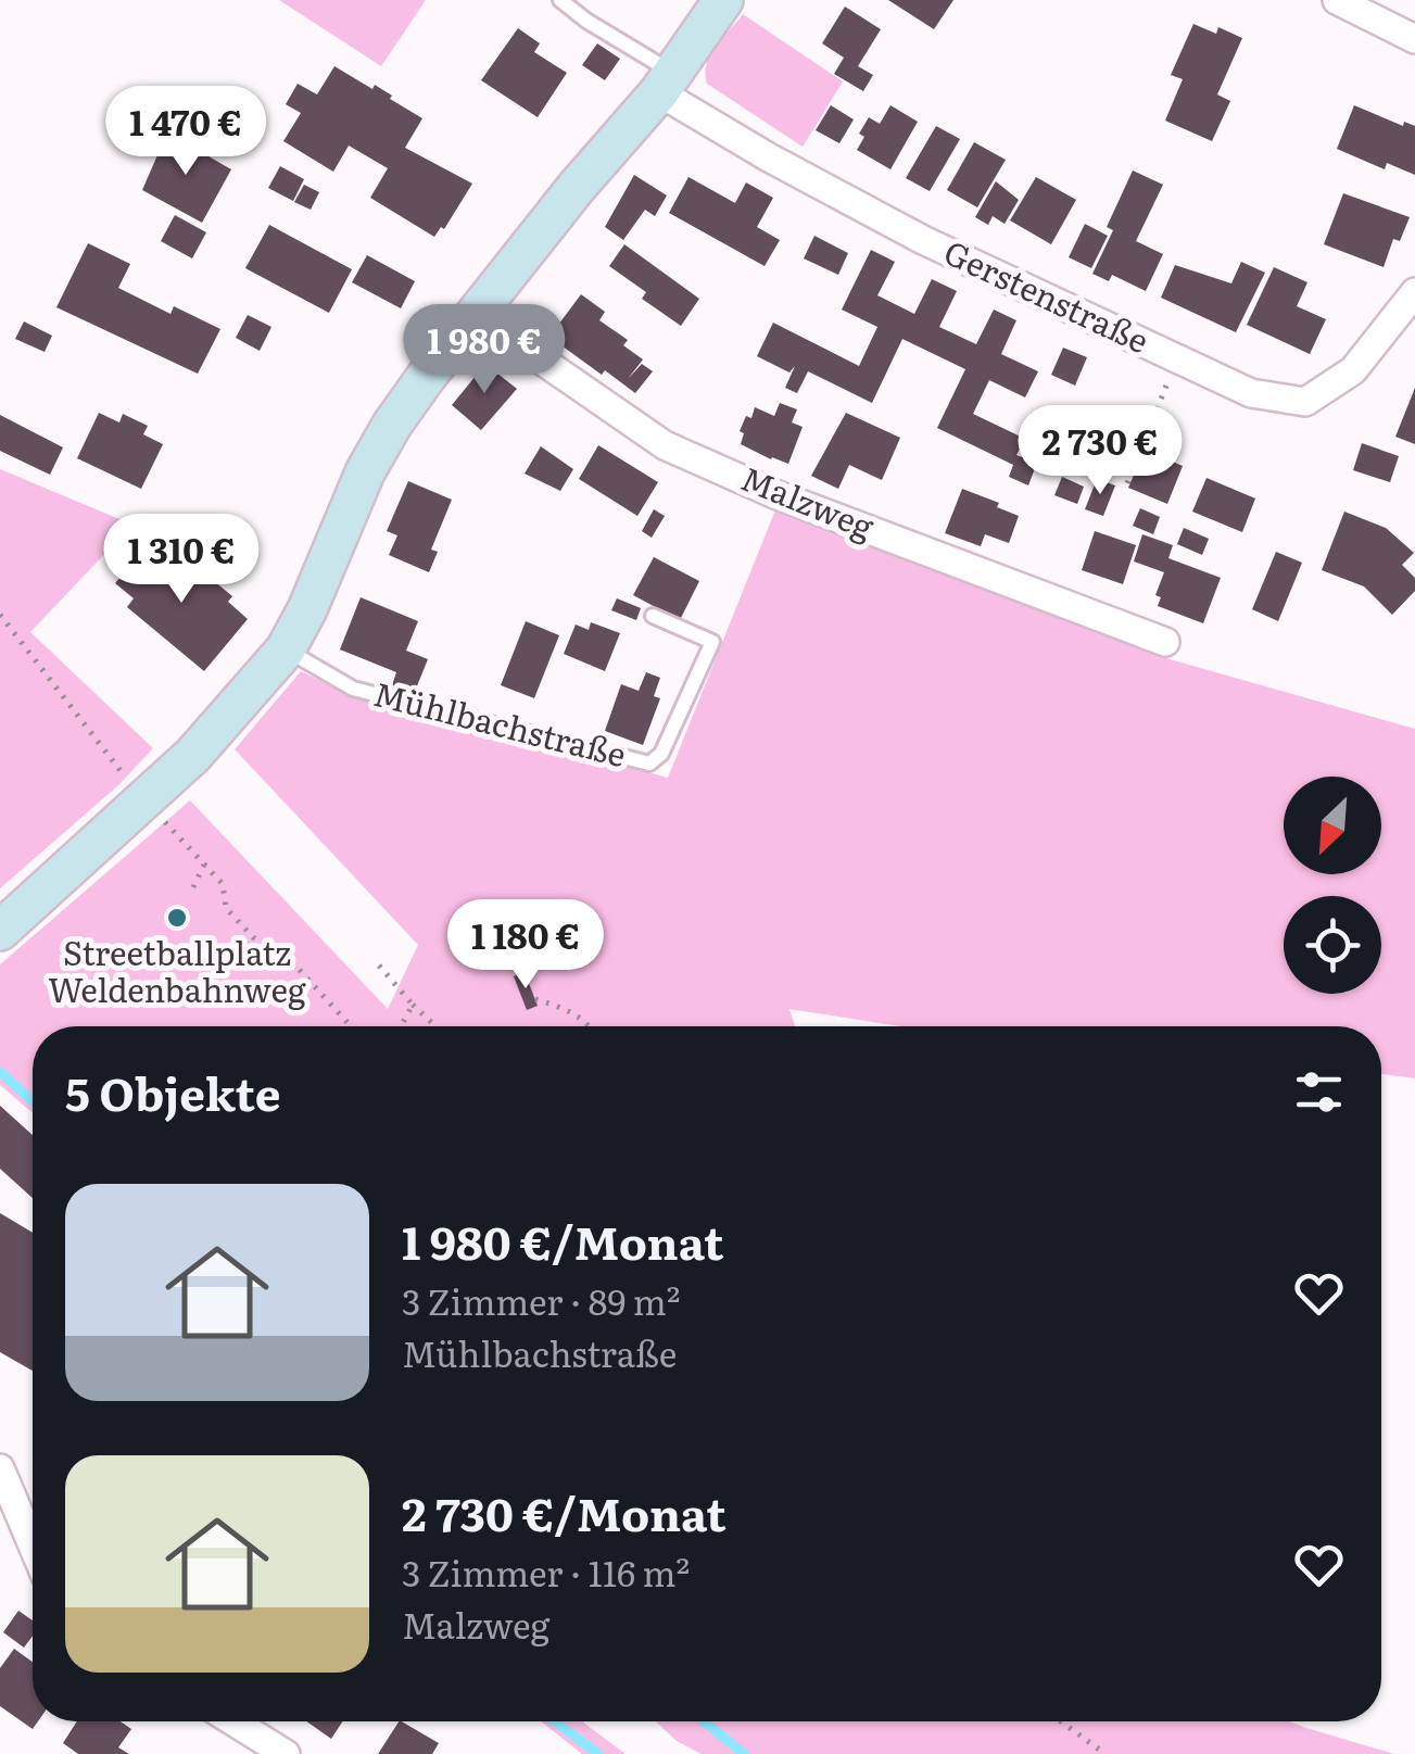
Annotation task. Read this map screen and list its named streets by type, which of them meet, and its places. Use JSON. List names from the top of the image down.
{
  "streets": {
    "street": ["Gerstenstraße", "Malzweg"],
    "lane": ["Mühlbachstraße"]
  },
  "places": ["Streetballplatz Weldenbahnweg"],
  "north": "bottom left",
  "page": {
    "price": [
      "1 470 €",
      "1 980 €",
      "2 730 €",
      "1 310 €",
      "1 180 €"
    ],
    "heading": "5 Objekte",
    "list": [
      {
        "name": "1 980 €/Monat",
        "note": "3 Zimmer · 89 m² · Mühlbachstraße"
      },
      {
        "name": "2 730 €/Monat",
        "note": "3 Zimmer · 116 m² · Malzweg"
      }
    ]
  }
}
